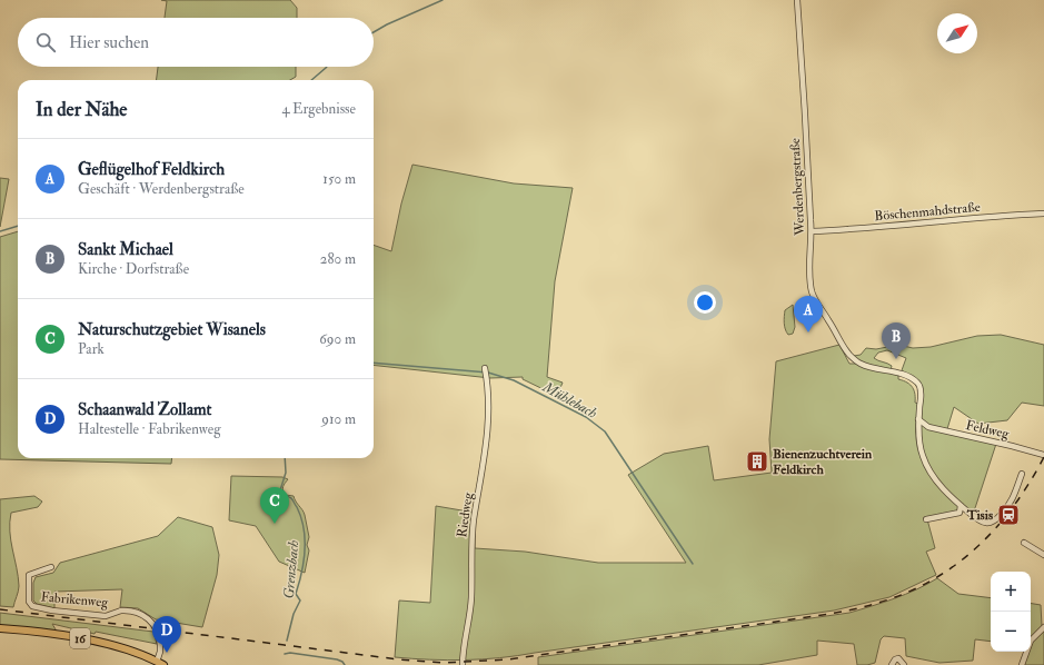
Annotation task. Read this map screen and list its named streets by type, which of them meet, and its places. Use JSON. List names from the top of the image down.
{
  "streets": {
    "main road": ["16"],
    "street": [
      "Werdenbergstraße",
      "Böschenmahdstraße",
      "Feldweg",
      "Riedweg",
      "Fabrikenweg"
    ]
  },
  "crossings": [
    ["Werdenbergstraße", "Böschenmahdstraße"],
    ["Werdenbergstraße", "Feldweg"],
    ["Fabrikenweg", "16"]
  ],
  "water": ["Mühlebach", "Grenzbach"],
  "places": {
    "building": ["Bienenzuchtverein Feldkirch"],
    "station": ["Tisis"]
  },
  "north": "top right",
  "page": {
    "search": "Hier suchen",
    "heading": ["In der Nähe", "4 Ergebnisse"],
    "list": [
      {
        "mark": "A",
        "name": "Geflügelhof Feldkirch",
        "note": "Geschäft · Werdenbergstraße",
        "value": "150 m"
      },
      {
        "mark": "B",
        "name": "Sankt Michael",
        "note": "Kirche · Dorfstraße",
        "value": "280 m"
      },
      {
        "mark": "C",
        "name": "Naturschutzgebiet Wisanels",
        "note": "Park",
        "value": "690 m"
      },
      {
        "mark": "D",
        "name": "Schaanwald Zollamt",
        "note": "Haltestelle · Fabrikenweg",
        "value": "910 m"
      }
    ],
    "pins": [
      "A",
      "B",
      "C",
      "D"
    ],
    "map_buttons": ["+", "−"]
  }
}
